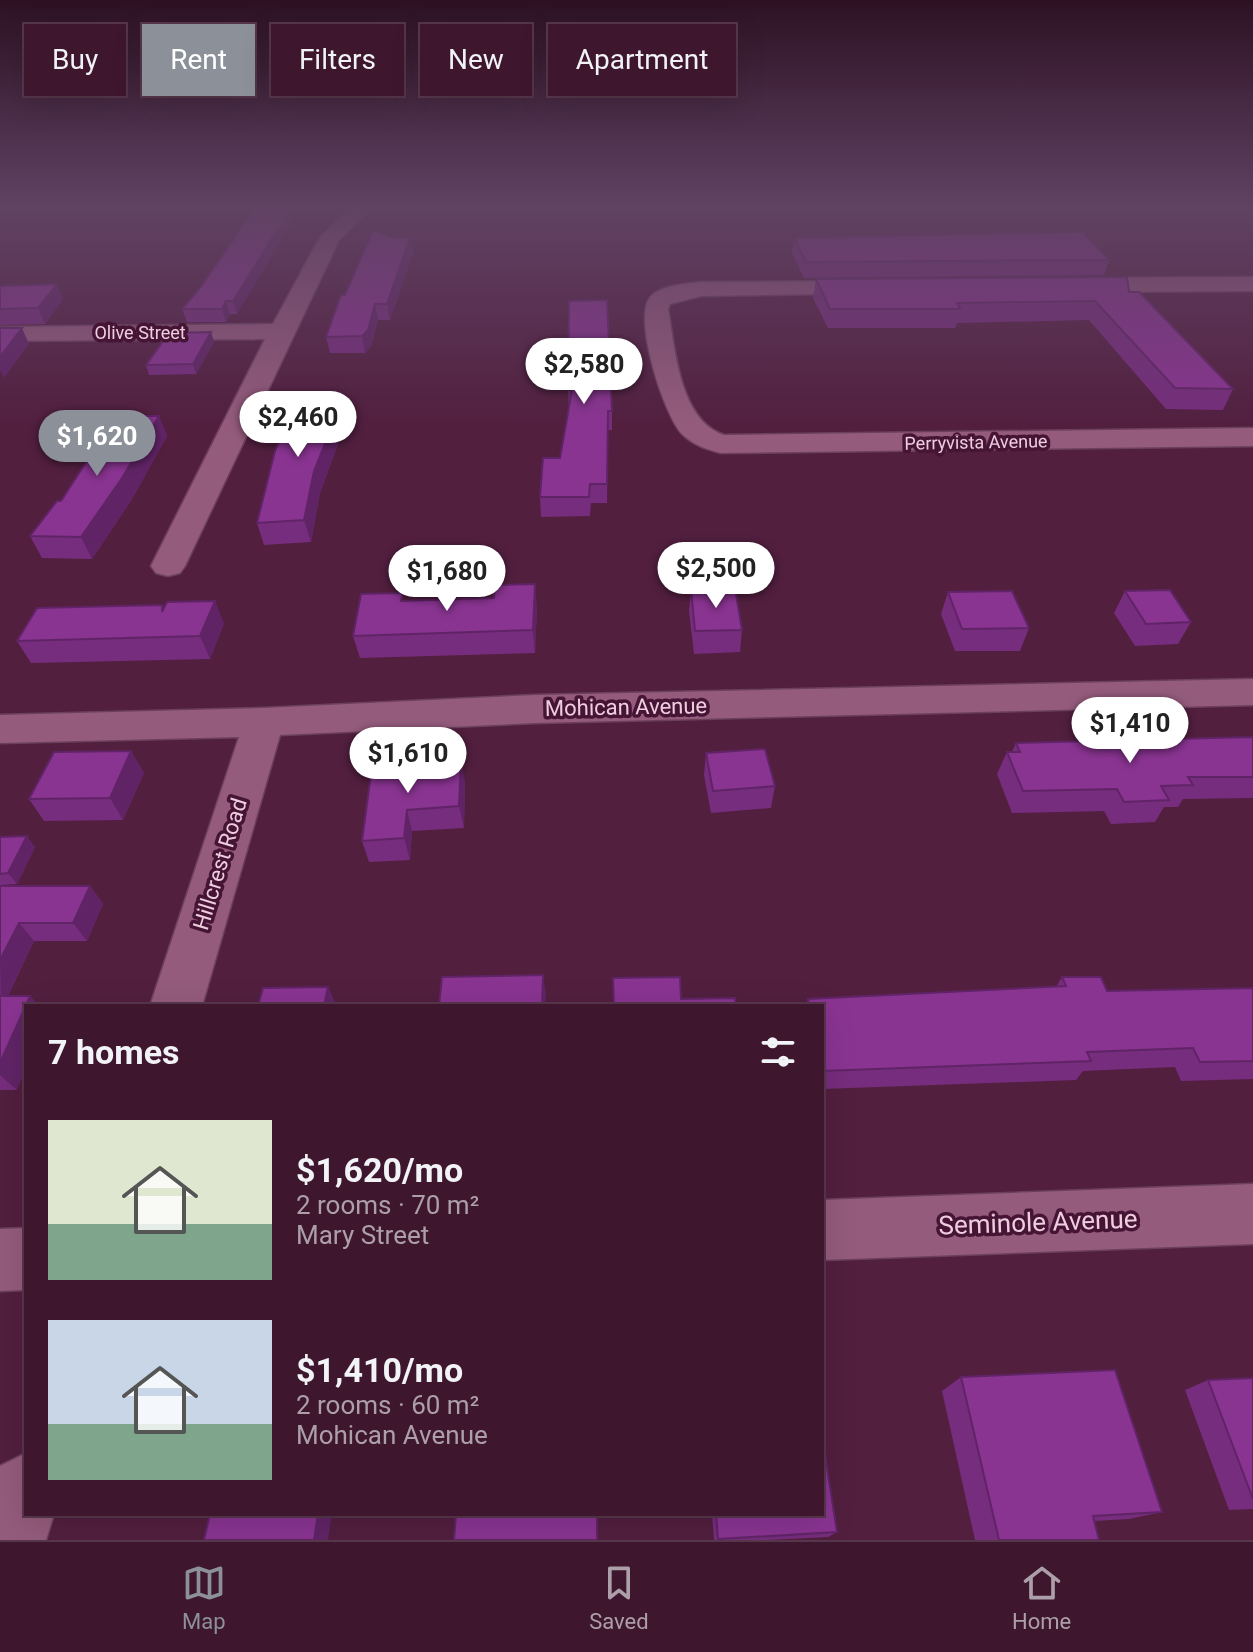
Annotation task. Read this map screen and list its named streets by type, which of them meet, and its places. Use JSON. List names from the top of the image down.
{
  "streets": {
    "street": [
      "Olive Street",
      "Perryvista Avenue",
      "Mohican Avenue",
      "Hillcrest Road",
      "Seminole Avenue"
    ]
  },
  "crossings": [
    ["Mohican Avenue", "Hillcrest Road"]
  ],
  "page": {
    "chip": [
      "Buy",
      "Rent",
      "Filters",
      "New",
      "Apartment"
    ],
    "price": [
      "$2,580",
      "$2,460",
      "$1,620",
      "$2,500",
      "$1,680",
      "$1,410",
      "$1,610"
    ],
    "heading": "7 homes",
    "list": [
      {
        "name": "$1,620/mo",
        "note": "2 rooms · 70 m² · Mary Street"
      },
      {
        "name": "$1,410/mo",
        "note": "2 rooms · 60 m² · Mohican Avenue"
      }
    ],
    "tabs": ["Map", "Saved", "Home"]
  }
}
